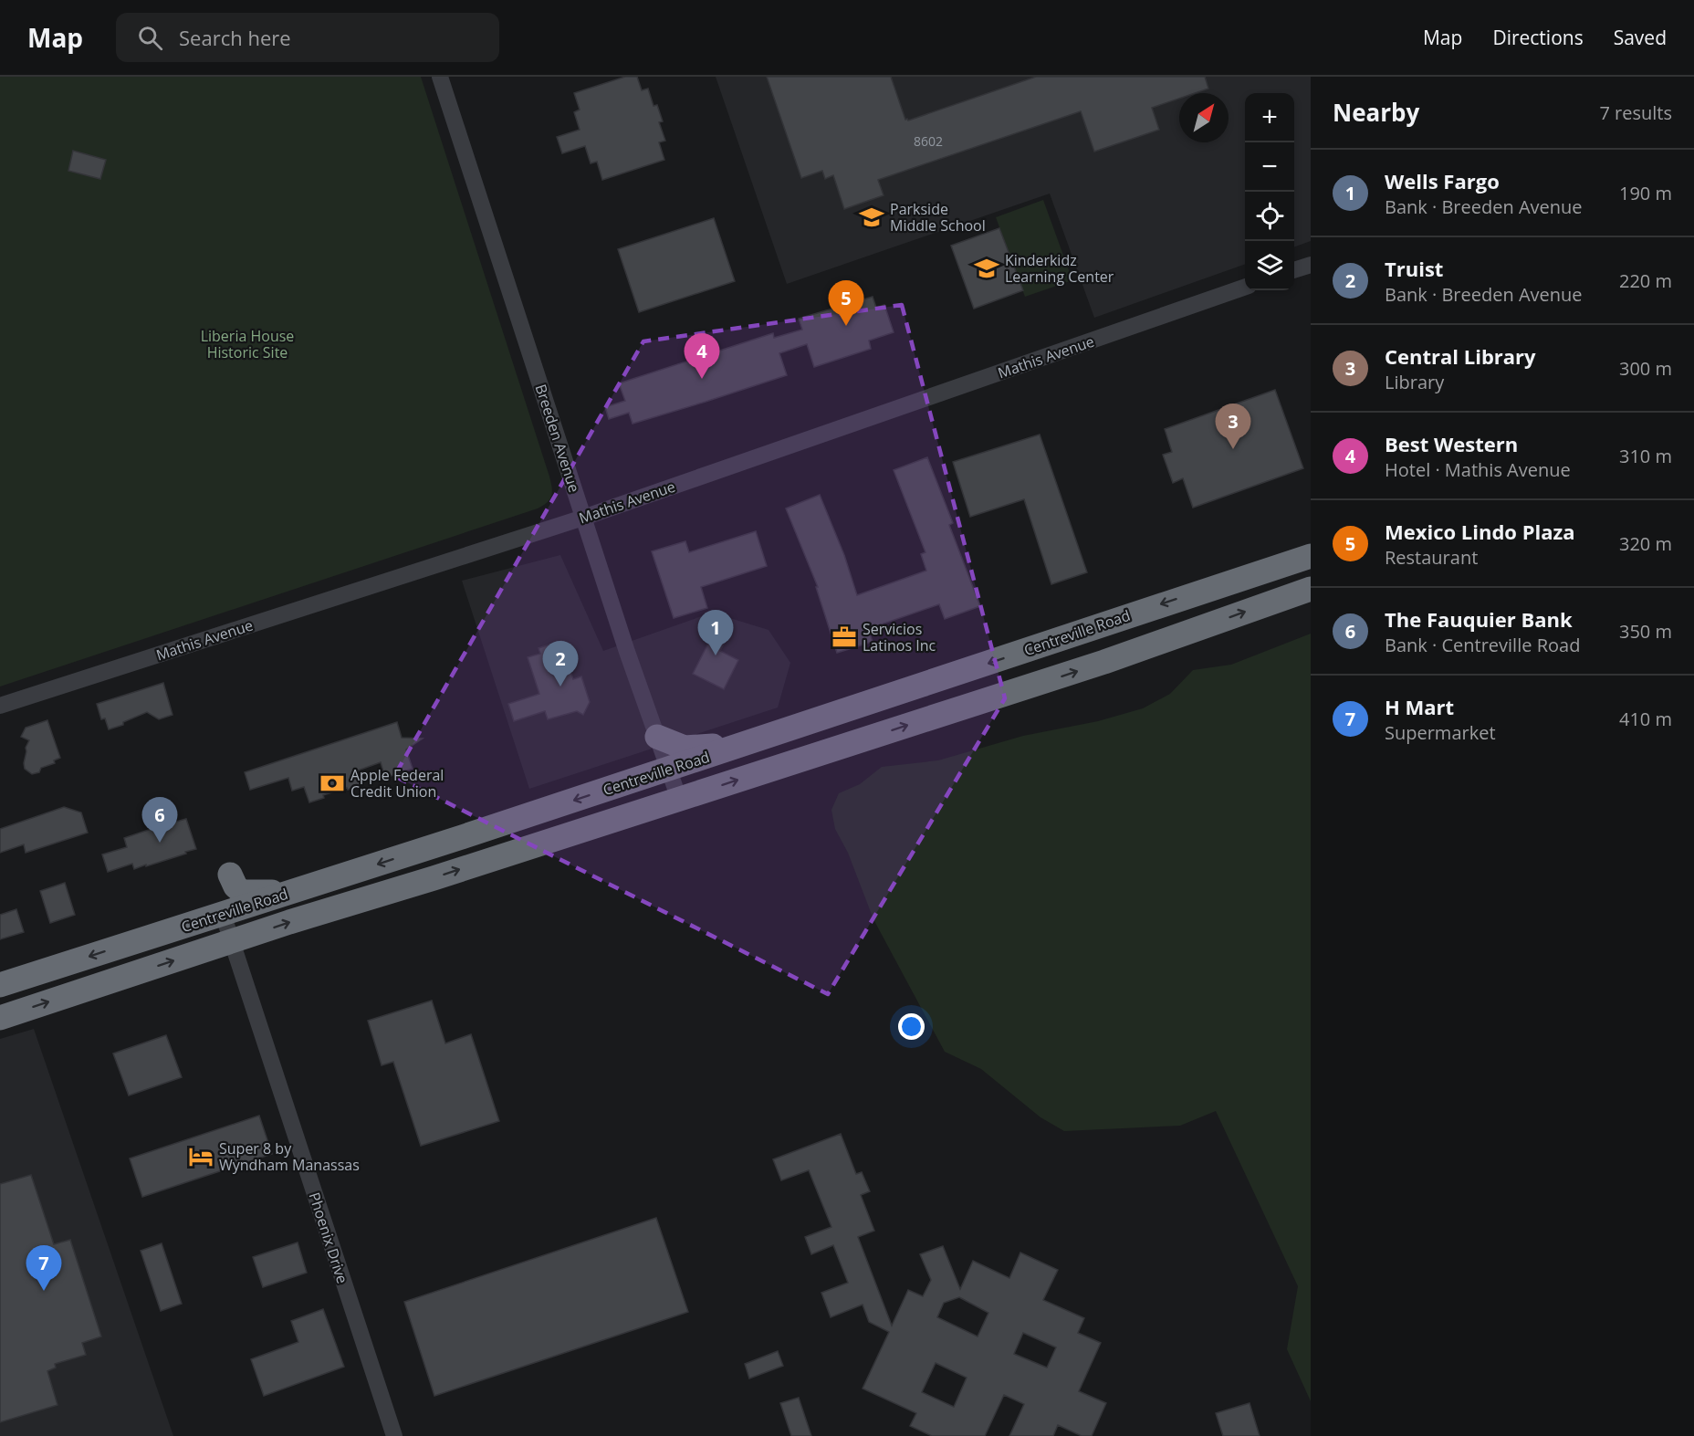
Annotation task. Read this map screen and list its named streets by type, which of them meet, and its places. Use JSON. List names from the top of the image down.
{
  "streets": {
    "highway": ["Centreville Road"],
    "street": ["Mathis Avenue", "Breeden Avenue", "Phoenix Drive"]
  },
  "crossings": [
    ["Mathis Avenue", "Breeden Avenue"],
    ["Breeden Avenue", "Centreville Road"],
    ["Centreville Road", "Phoenix Drive"]
  ],
  "parks": ["Liberia House Historic Site"],
  "places": {
    "school or university": ["Parkside Middle School", "Kinderkidz Learning Center"],
    "office": ["Servicios Latinos Inc"],
    "bank": ["Apple Federal Credit Union"],
    "hotel": ["Super 8 by Wyndham Manassas"]
  },
  "house_numbers": ["8602"],
  "north": "top right",
  "page": {
    "header": "Map",
    "search": "Search here",
    "nav": ["Map", "Directions", "Saved"],
    "heading": ["Nearby", "7 results"],
    "map_buttons": ["+", "−"],
    "list": [
      {
        "mark": "1",
        "name": "Wells Fargo",
        "note": "Bank · Breeden Avenue",
        "value": "190 m"
      },
      {
        "mark": "2",
        "name": "Truist",
        "note": "Bank · Breeden Avenue",
        "value": "220 m"
      },
      {
        "mark": "3",
        "name": "Central Library",
        "note": "Library",
        "value": "300 m"
      },
      {
        "mark": "4",
        "name": "Best Western",
        "note": "Hotel · Mathis Avenue",
        "value": "310 m"
      },
      {
        "mark": "5",
        "name": "Mexico Lindo Plaza",
        "note": "Restaurant",
        "value": "320 m"
      },
      {
        "mark": "6",
        "name": "The Fauquier Bank",
        "note": "Bank · Centreville Road",
        "value": "350 m"
      },
      {
        "mark": "7",
        "name": "H Mart",
        "note": "Supermarket",
        "value": "410 m"
      }
    ],
    "pins": [
      "5",
      "4",
      "3",
      "1",
      "2",
      "6",
      "7"
    ]
  }
}
